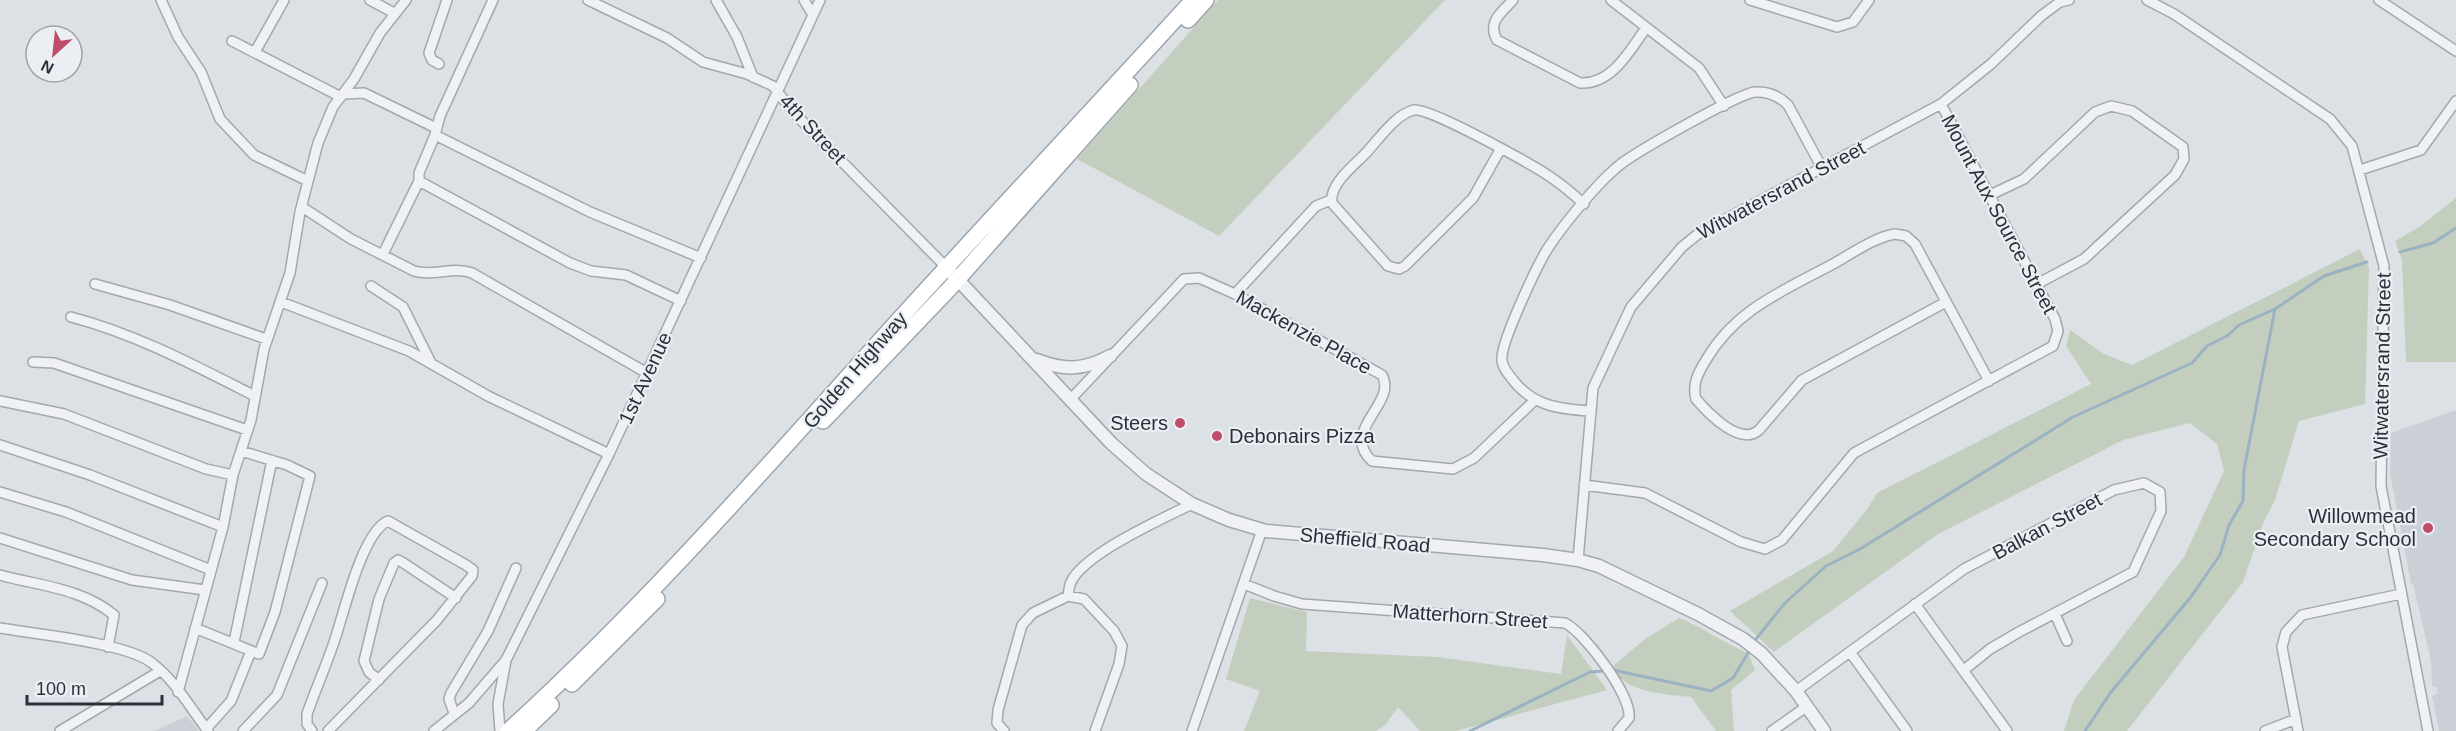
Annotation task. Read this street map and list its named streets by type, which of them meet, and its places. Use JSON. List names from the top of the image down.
{
  "streets": {
    "main road": ["Golden Highway"],
    "street": [
      "4th Street",
      "Witwatersrand Street",
      "Mount Aux Source Street",
      "Mackenzie Place",
      "1st Avenue",
      "Balkan Street",
      "Sheffield Road",
      "Matterhorn Street"
    ]
  },
  "crossings": [
    ["4th Street", "Golden Highway"],
    ["4th Street", "1st Avenue"],
    ["4th Street", "Sheffield Road"],
    ["Witwatersrand Street", "Mount Aux Source Street"],
    ["Witwatersrand Street", "Sheffield Road"],
    ["Mackenzie Place", "Sheffield Road"],
    ["Golden Highway", "Sheffield Road"],
    ["Balkan Street", "Sheffield Road"]
  ],
  "places": ["Steers", "Debonairs Pizza", "Willowmead Secondary School"],
  "scale_bar": "100 m",
  "north": "bottom left"
}
